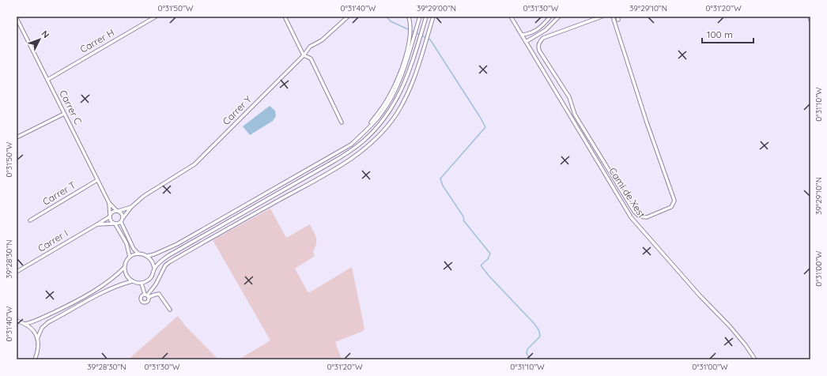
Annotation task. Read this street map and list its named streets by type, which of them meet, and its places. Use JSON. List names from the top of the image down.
{
  "streets": {
    "street": [
      "Carrer H",
      "Carrer C",
      "Carrer Y",
      "Camí de Xest",
      "Carrer T",
      "Carrer I"
    ]
  },
  "crossings": [
    ["Carrer H", "Carrer C"],
    ["Carrer C", "Carrer Y"],
    ["Carrer C", "Carrer T"],
    ["Carrer C", "Carrer I"],
    ["Carrer Y", "Carrer I"]
  ],
  "scale_bar": "100 m",
  "north": "top right",
  "coordinates": [
    "0°31'50\"W",
    "0°31'40\"W",
    "39°29'00\"N",
    "0°31'30\"W",
    "39°29'10\"N",
    "0°31'20\"W",
    "0°31'10\"W",
    "39°28'30\"N",
    "0°31'00\"W"
  ]
}
